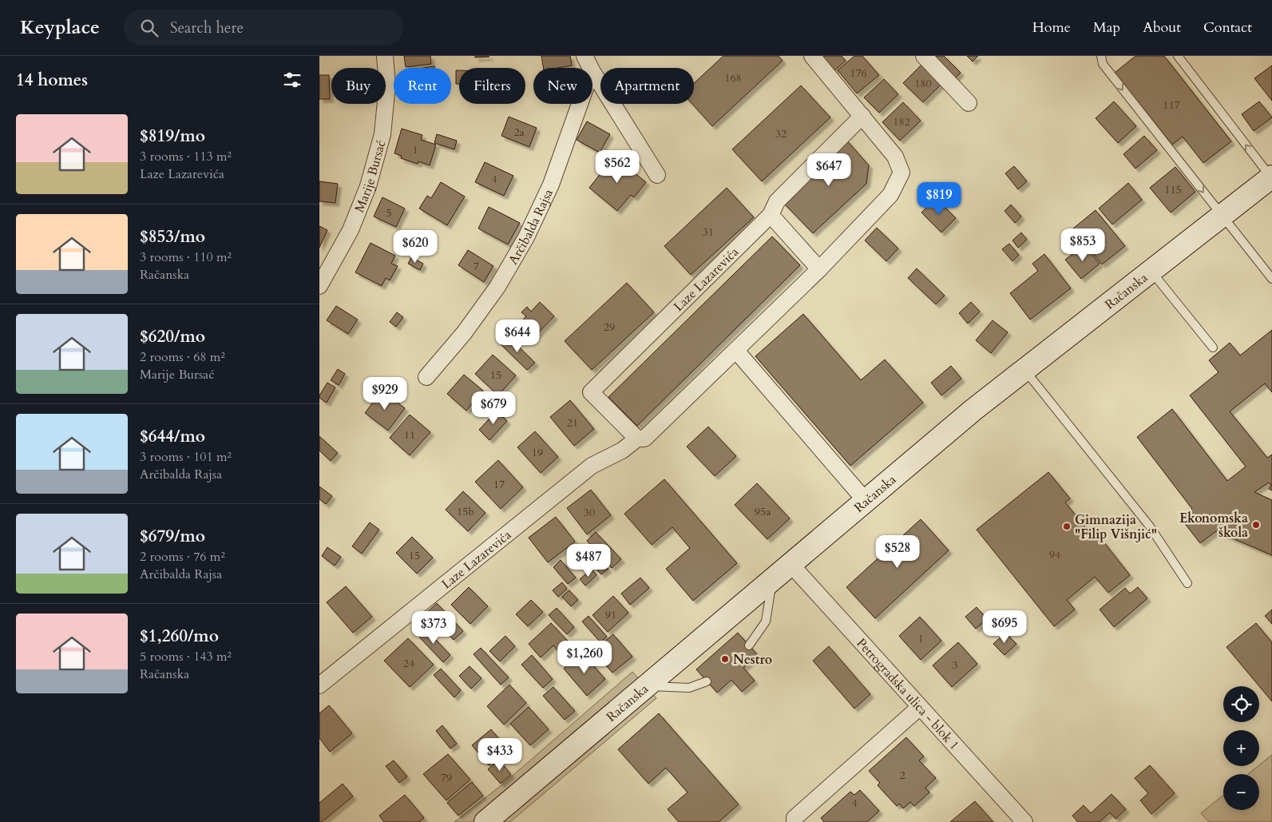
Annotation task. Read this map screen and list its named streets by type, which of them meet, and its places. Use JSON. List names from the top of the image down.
{
  "streets": {
    "main road": ["Račanska"],
    "street": [
      "Marije Bursać",
      "Arčibalda Rajsa",
      "Laze Lazarevića",
      "Petrogradska ulica - blok 1"
    ]
  },
  "crossings": [
    ["Račanska", "Petrogradska ulica - blok 1"]
  ],
  "places": ["Ekonomska škola", "Gimnazija \"Filip Višnjić\"", "Nestro"],
  "house_numbers": [
    "176",
    "168",
    "180",
    "117",
    "182",
    "2a",
    "32",
    "1",
    "4",
    "115",
    "5",
    "31",
    "7",
    "29",
    "15",
    "21",
    "11",
    "19",
    "17",
    "15b",
    "95a",
    "30",
    "94",
    "15",
    "91",
    "1",
    "24",
    "3",
    "2",
    "79",
    "4"
  ],
  "page": {
    "header": "Keyplace",
    "search": "Search here",
    "nav": [
      "Home",
      "Map",
      "About",
      "Contact"
    ],
    "heading": "14 homes",
    "chip": [
      "Buy",
      "Rent",
      "Filters",
      "New",
      "Apartment"
    ],
    "list": [
      {
        "name": "$819/mo",
        "note": "3 rooms · 113 m² · Laze Lazarevića"
      },
      {
        "name": "$853/mo",
        "note": "3 rooms · 110 m² · Račanska"
      },
      {
        "name": "$620/mo",
        "note": "2 rooms · 68 m² · Marije Bursać"
      },
      {
        "name": "$644/mo",
        "note": "3 rooms · 101 m² · Arčibalda Rajsa"
      },
      {
        "name": "$679/mo",
        "note": "2 rooms · 76 m² · Arčibalda Rajsa"
      },
      {
        "name": "$1,260/mo",
        "note": "5 rooms · 143 m² · Račanska"
      }
    ],
    "price": [
      "$562",
      "$647",
      "$819",
      "$853",
      "$620",
      "$644",
      "$929",
      "$679",
      "$528",
      "$487",
      "$695",
      "$373",
      "$1,260",
      "$433"
    ],
    "map_buttons": ["+", "−"]
  }
}
